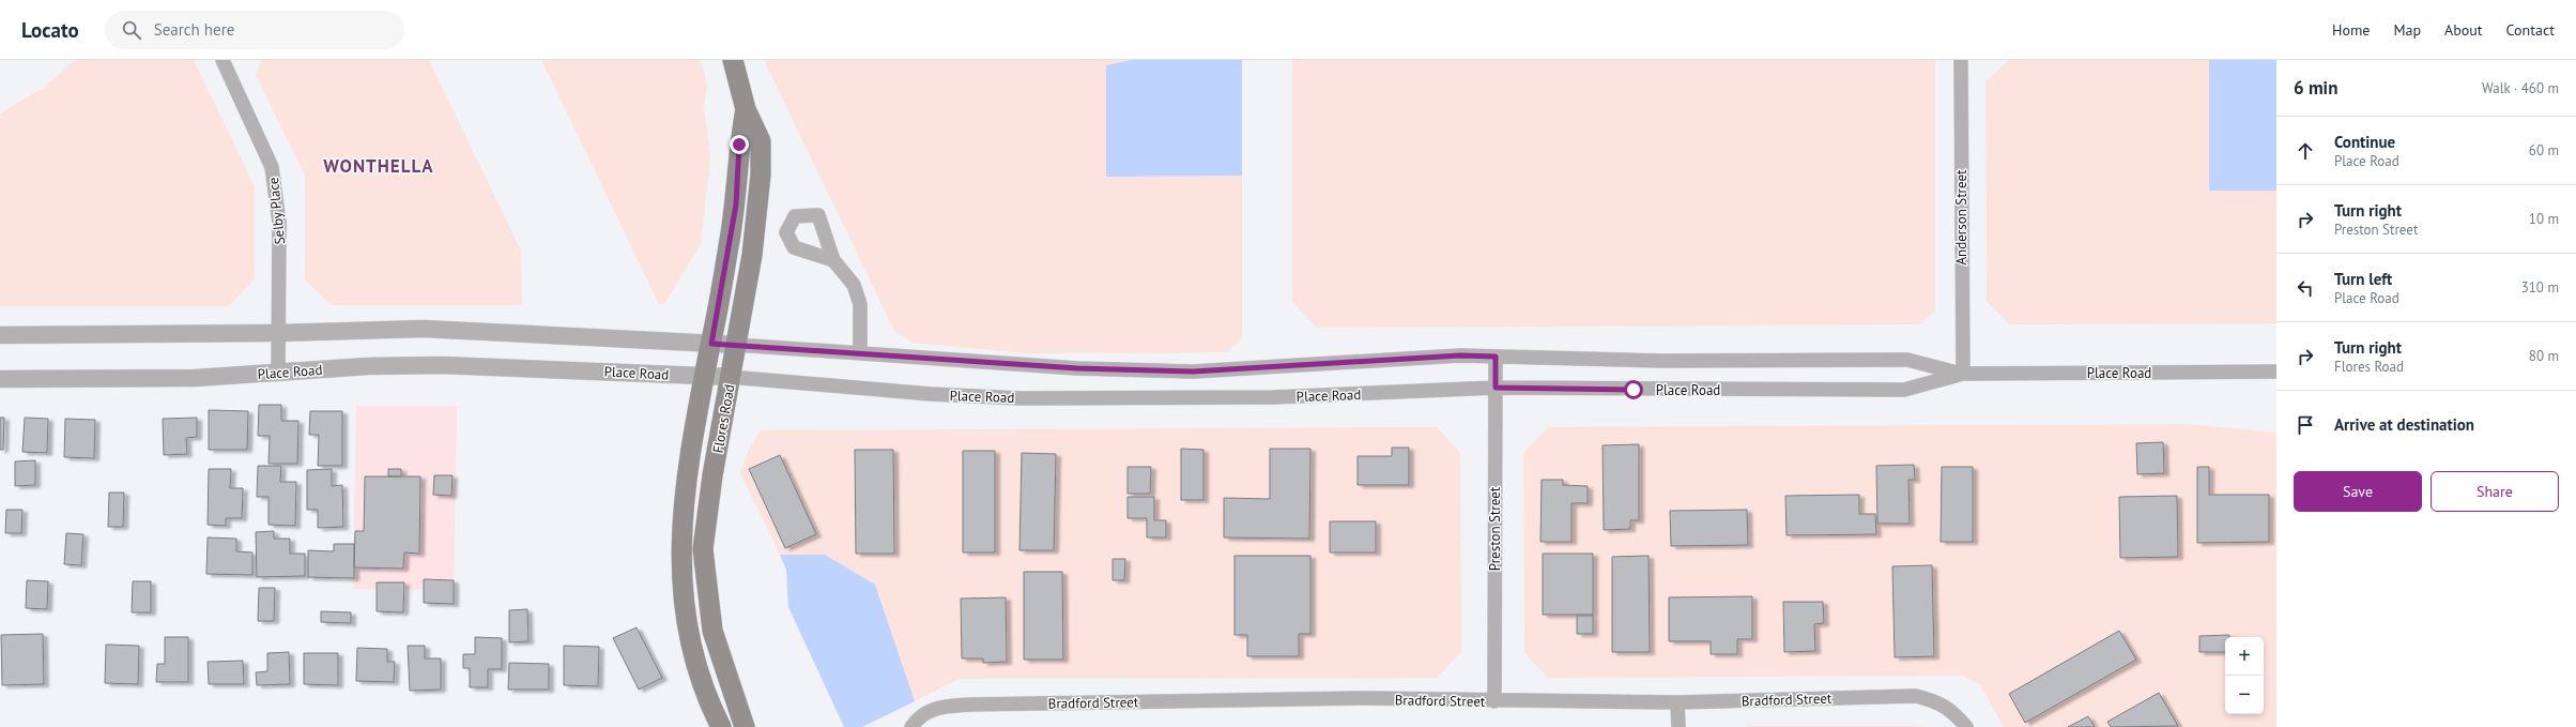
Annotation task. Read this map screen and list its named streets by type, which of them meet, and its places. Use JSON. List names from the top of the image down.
{
  "streets": {
    "main road": ["Flores Road"],
    "street": [
      "Selby Place",
      "Anderson Street",
      "Place Road",
      "Preston Street",
      "Bradford Street"
    ]
  },
  "crossings": [
    ["Selby Place", "Place Road"],
    ["Anderson Street", "Place Road"],
    ["Place Road", "Flores Road"],
    ["Place Road", "Preston Street"],
    ["Preston Street", "Bradford Street"]
  ],
  "districts": ["WONTHELLA"],
  "page": {
    "header": "Locato",
    "search": "Search here",
    "nav": [
      "Home",
      "Map",
      "About",
      "Contact"
    ],
    "heading": ["6 min", "Walk · 460 m"],
    "list": [
      ["Continue", "Place Road", "60 m"],
      ["Turn right", "Preston Street", "10 m"],
      ["Turn left", "Place Road", "310 m"],
      ["Turn right", "Flores Road", "80 m"],
      "Arrive at destination"
    ],
    "buttons": ["Save", "Share"],
    "map_buttons": ["+", "−"]
  }
}
